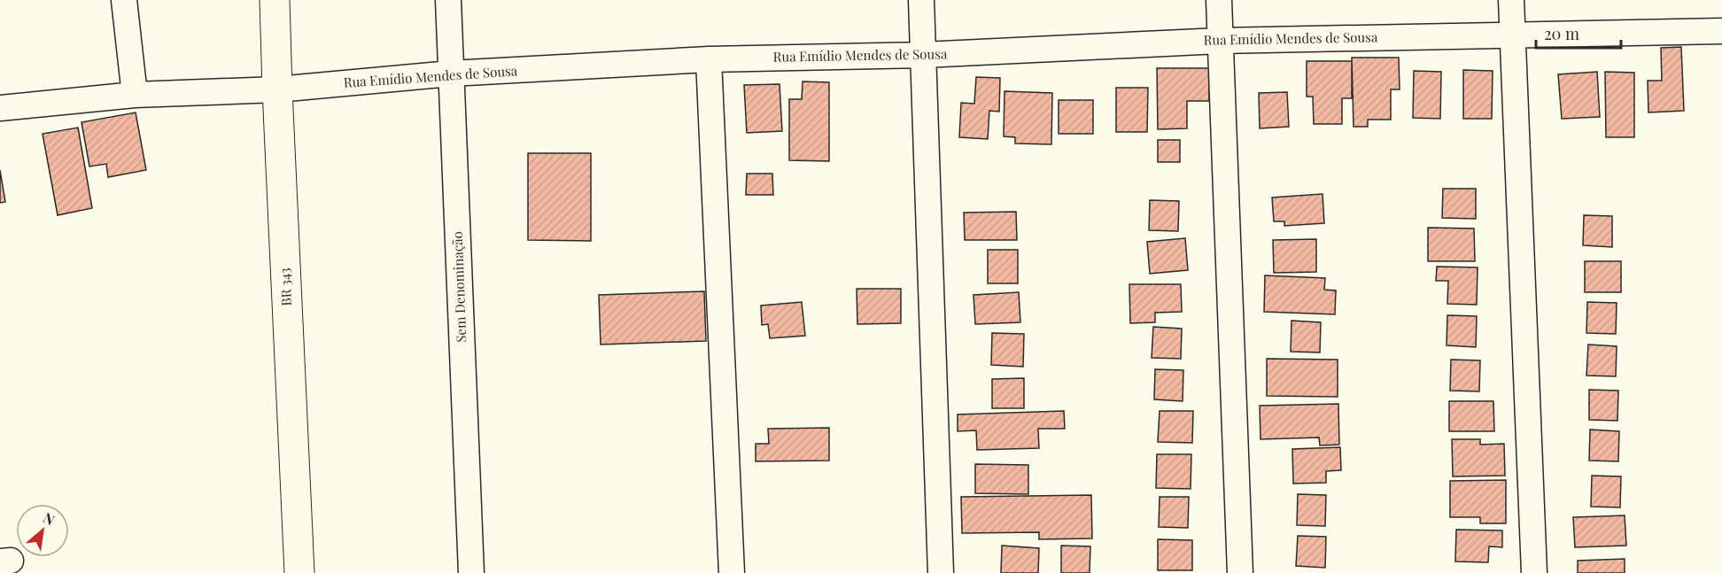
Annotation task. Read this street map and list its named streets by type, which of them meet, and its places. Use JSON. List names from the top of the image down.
{
  "streets": {
    "main road": ["BR 343"],
    "street": ["Rua Emídio Mendes de Sousa", "Sem Denominação"]
  },
  "crossings": [
    ["Rua Emídio Mendes de Sousa", "BR 343"],
    ["Rua Emídio Mendes de Sousa", "Sem Denominação"]
  ],
  "scale_bar": "20 m",
  "north": "top right"
}
